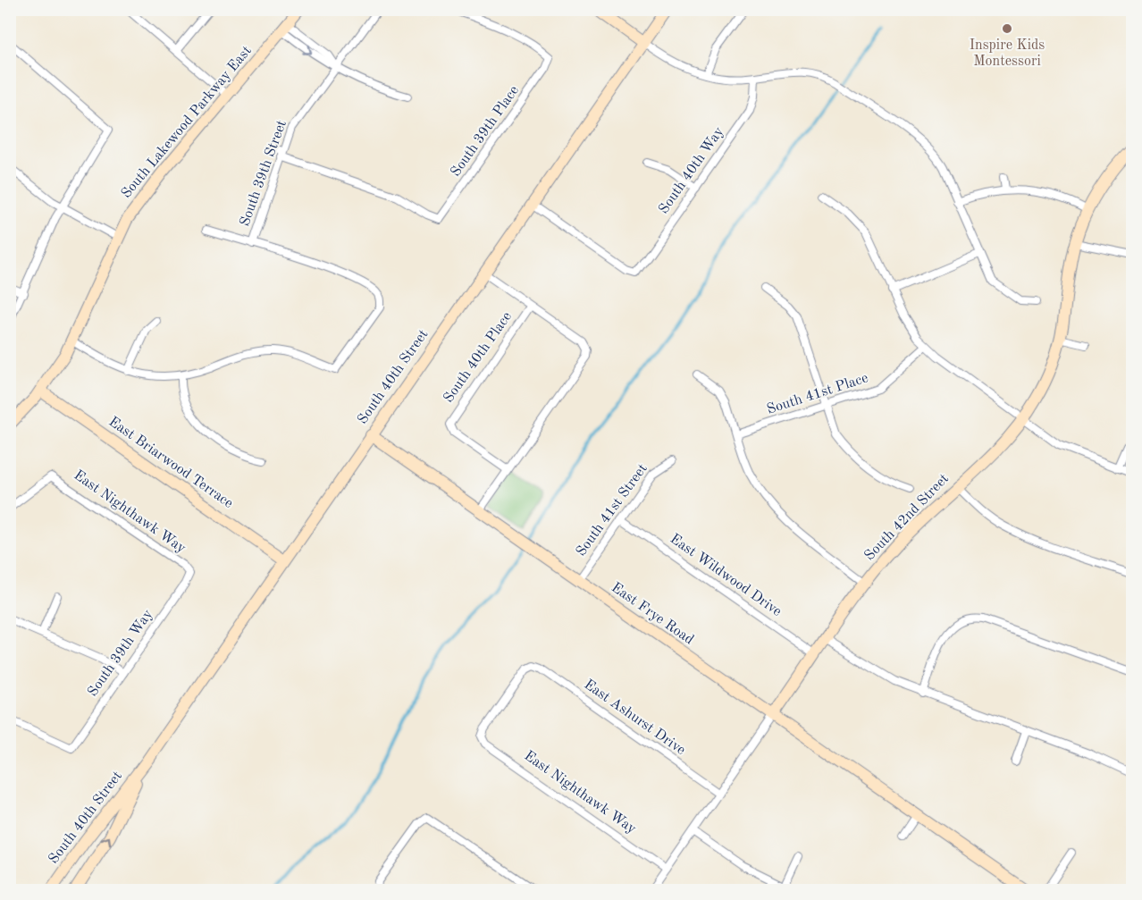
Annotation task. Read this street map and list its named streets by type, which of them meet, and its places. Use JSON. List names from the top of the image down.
{
  "streets": {
    "street": [
      "South Lakewood Parkway East",
      "South 39th Place",
      "South 40th Way",
      "South 39th Street",
      "South 40th Place",
      "South 40th Street",
      "South 41st Place",
      "East Briarwood Terrace",
      "South 41st Street",
      "East Nighthawk Way",
      "South 42nd Street",
      "East Wildwood Drive",
      "East Frye Road",
      "South 39th Way",
      "East Ashurst Drive"
    ]
  },
  "crossings": [
    ["South Lakewood Parkway East", "East Briarwood Terrace"],
    ["South 39th Place", "South 39th Street"],
    ["South 40th Way", "South 40th Street"],
    ["South 40th Street", "East Briarwood Terrace"],
    ["South 40th Street", "East Frye Road"],
    ["South 41st Street", "East Wildwood Drive"],
    ["South 41st Street", "East Frye Road"],
    ["East Nighthawk Way", "South 42nd Street"],
    ["East Nighthawk Way", "South 39th Way"],
    ["East Nighthawk Way", "East Ashurst Drive"],
    ["South 42nd Street", "East Wildwood Drive"],
    ["South 42nd Street", "East Frye Road"],
    ["South 42nd Street", "East Ashurst Drive"]
  ],
  "places": ["Inspire Kids Montessori"]
}
